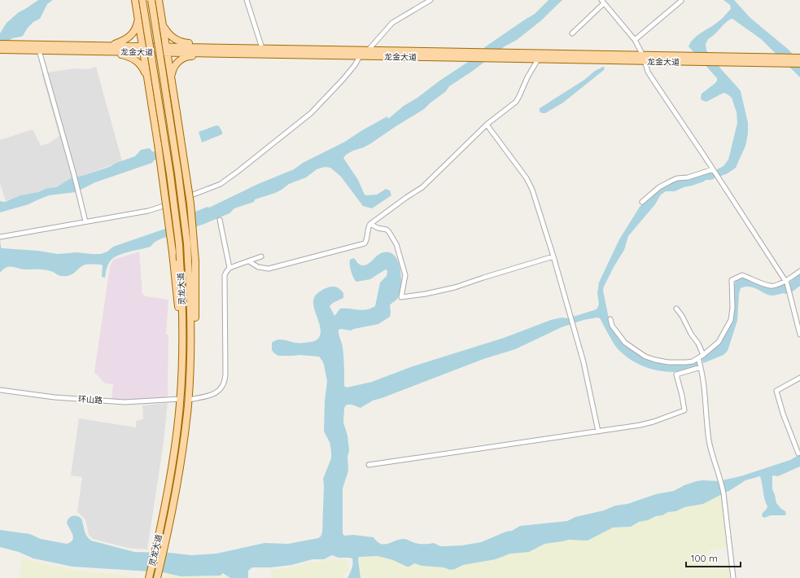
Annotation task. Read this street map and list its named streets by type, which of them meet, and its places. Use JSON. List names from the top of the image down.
{
  "streets": {
    "main road": ["龙金大道", "灵龙大道"],
    "street": ["环山路"]
  },
  "crossings": [
    ["灵龙大道", "环山路"]
  ],
  "scale_bar": "100 m"
}
